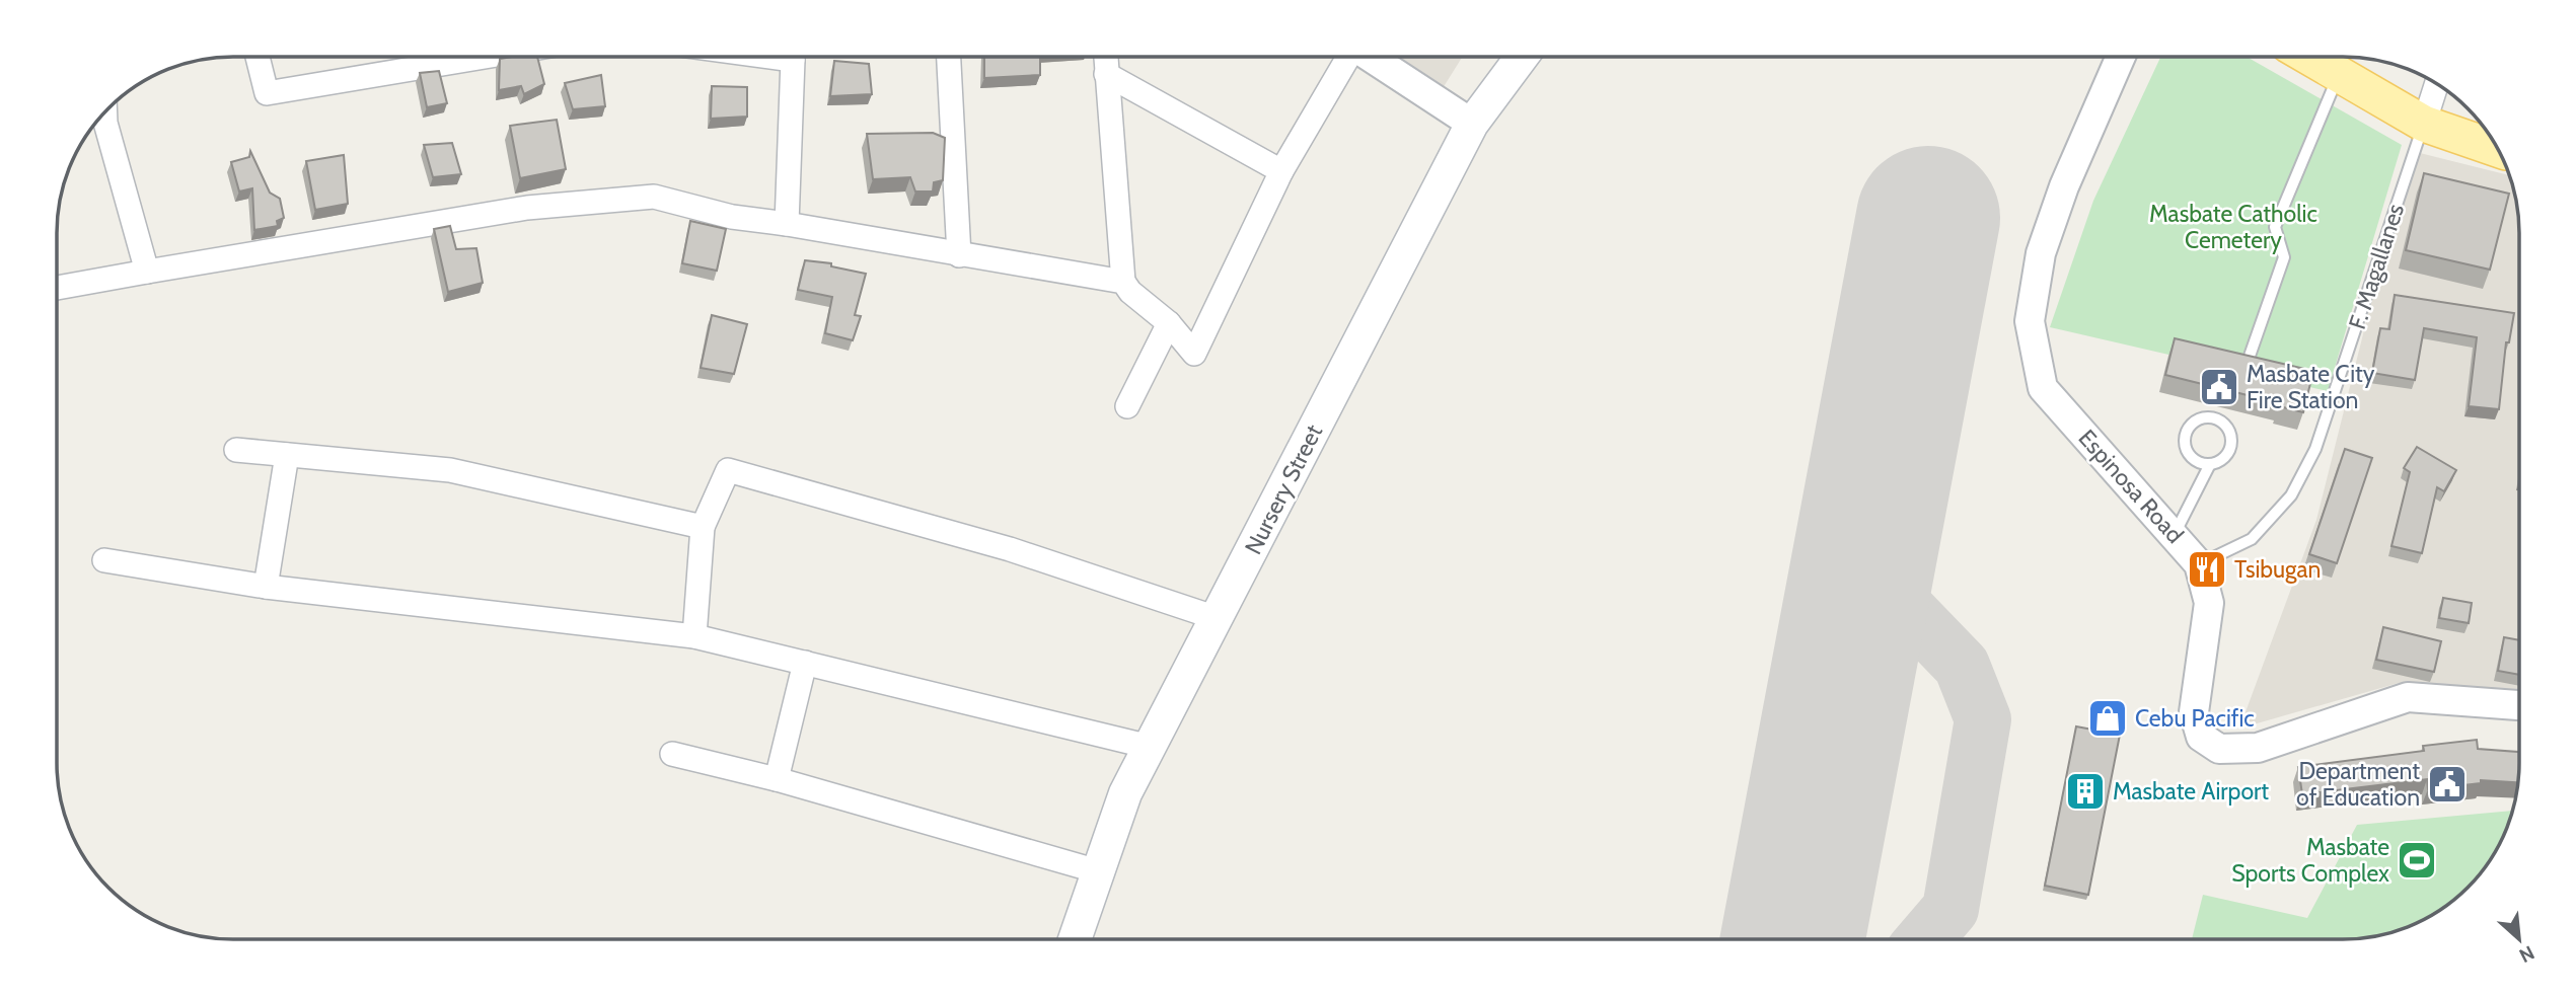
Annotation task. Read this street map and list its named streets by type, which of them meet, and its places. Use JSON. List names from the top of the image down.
{
  "streets": {
    "main road": ["Nursery Street"],
    "street": ["Espinosa Road"],
    "lane": ["F. Magallanes"]
  },
  "crossings": [
    ["F. Magallanes", "Espinosa Road"]
  ],
  "parks": ["Masbate Catholic Cemetery"],
  "places": {
    "public building": ["Masbate City Fire Station", "Department of Education"],
    "restaurant": ["Tsibugan"],
    "shop": ["Cebu Pacific"],
    "building": ["Masbate Airport"],
    "sports": ["Masbate Sports Complex"]
  },
  "north": "bottom right"
}
